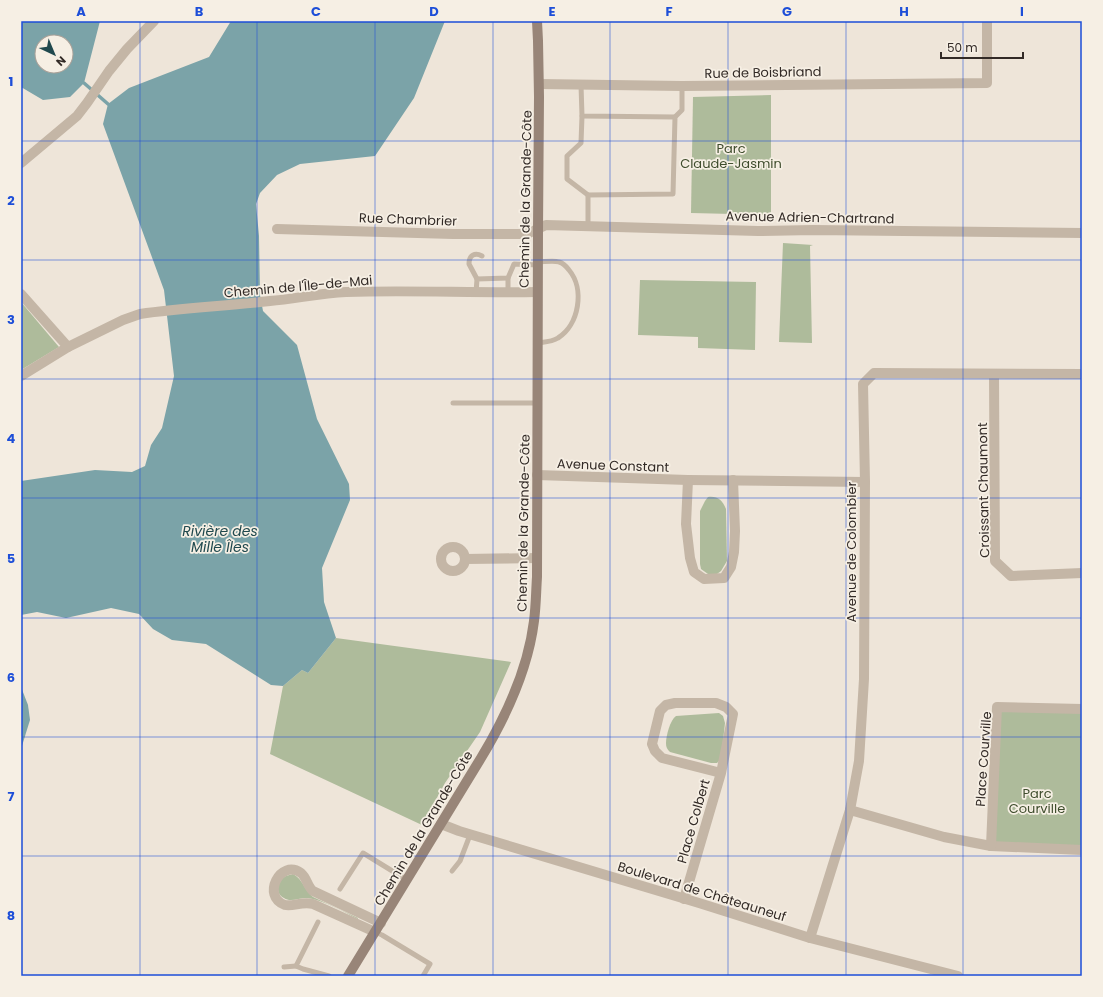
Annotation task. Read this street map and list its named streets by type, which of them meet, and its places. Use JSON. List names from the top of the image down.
{
  "streets": {
    "main road": ["Chemin de la Grande-Côte"],
    "street": [
      "Rue de Boisbriand",
      "Avenue Adrien-Chartrand",
      "Rue Chambrier",
      "Chemin de l'Île-de-Mai",
      "Avenue Constant",
      "Croissant Chaumont",
      "Avenue de Colombier",
      "Place Courville",
      "Place Colbert",
      "Boulevard de Châteauneuf"
    ]
  },
  "crossings": [
    ["Rue de Boisbriand", "Chemin de la Grande-Côte"],
    ["Chemin de la Grande-Côte", "Avenue Adrien-Chartrand"],
    ["Chemin de la Grande-Côte", "Rue Chambrier"],
    ["Chemin de la Grande-Côte", "Chemin de l'Île-de-Mai"],
    ["Chemin de la Grande-Côte", "Avenue Constant"],
    ["Chemin de la Grande-Côte", "Boulevard de Châteauneuf"],
    ["Avenue Adrien-Chartrand", "Rue Chambrier"],
    ["Avenue Constant", "Avenue de Colombier"],
    ["Croissant Chaumont", "Avenue de Colombier"],
    ["Avenue de Colombier", "Boulevard de Châteauneuf"],
    ["Place Colbert", "Boulevard de Châteauneuf"]
  ],
  "water": ["Rivière des Mille Îles"],
  "parks": ["Parc Claude-Jasmin", "Parc Courville"],
  "scale_bar": "50 m",
  "north": "bottom right",
  "grid": {
    "columns": [
      "A",
      "B",
      "C",
      "D",
      "E",
      "F",
      "G",
      "H",
      "I"
    ],
    "rows": [
      "1",
      "2",
      "3",
      "4",
      "5",
      "6",
      "7",
      "8"
    ]
  }
}
